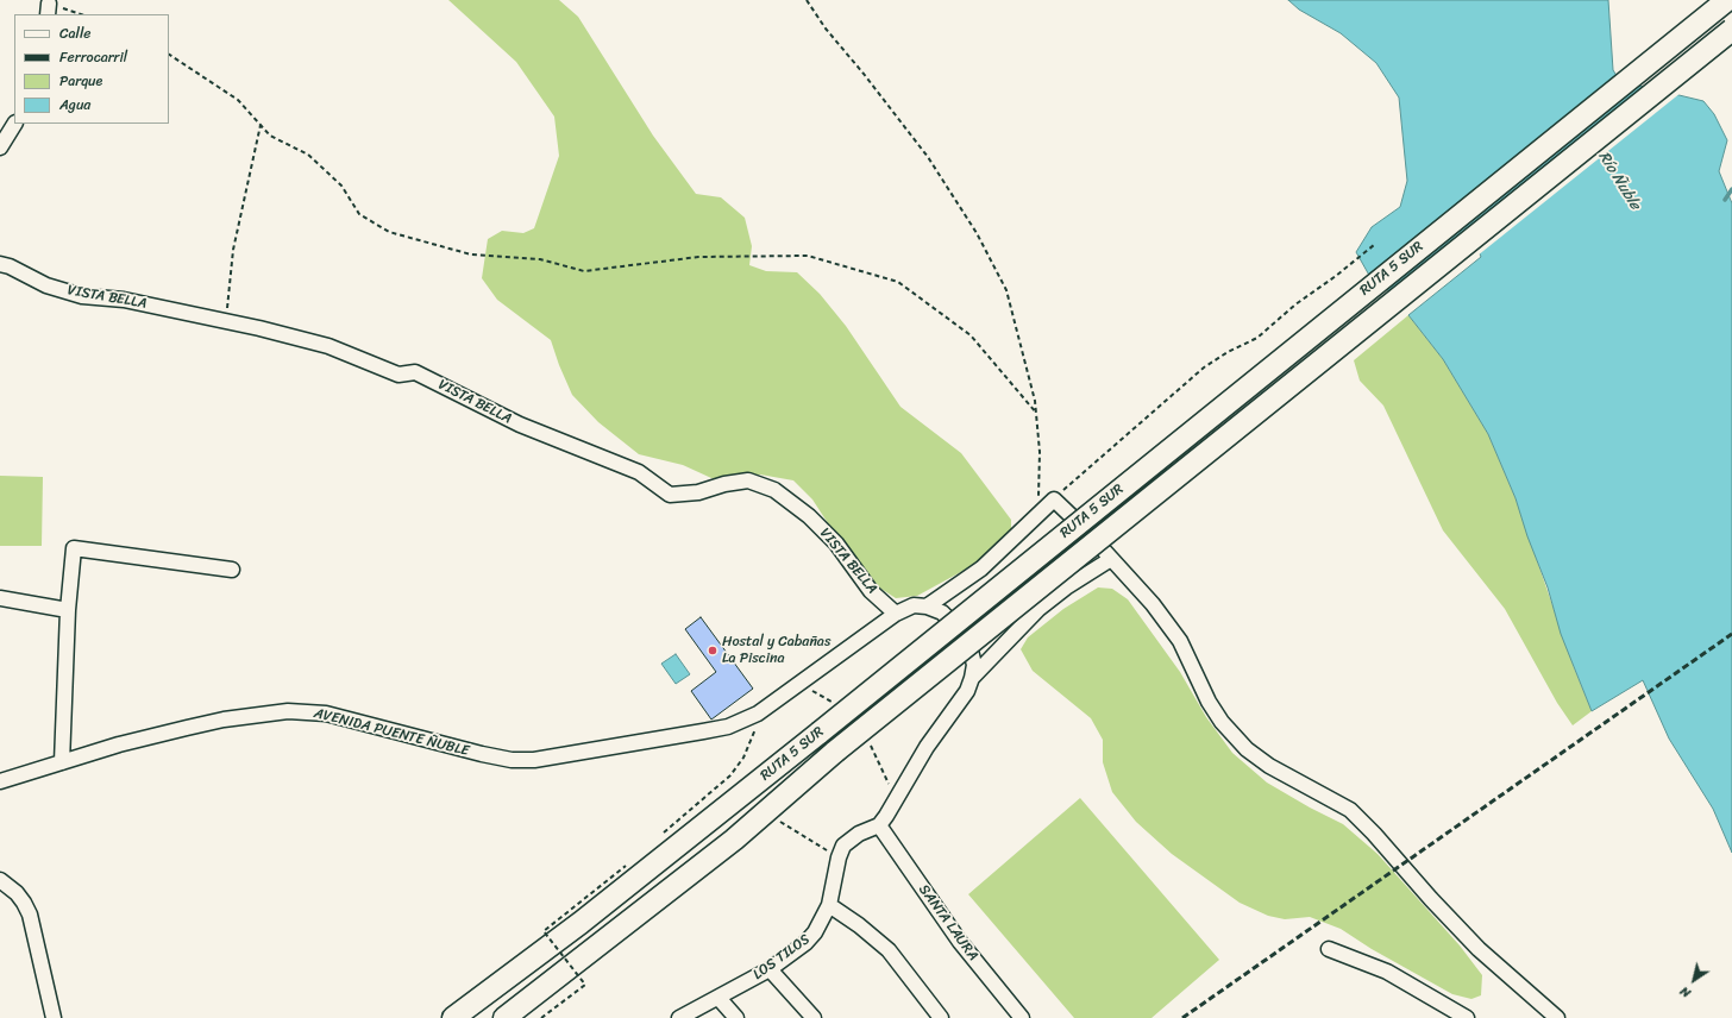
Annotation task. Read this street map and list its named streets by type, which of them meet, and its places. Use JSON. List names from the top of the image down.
{
  "streets": {
    "highway": ["RUTA 5 SUR"],
    "street": [
      "VISTA BELLA",
      "AVENIDA PUENTE ÑUBLE",
      "SANTA LAURA",
      "LOS TILOS"
    ]
  },
  "crossings": [
    ["VISTA BELLA", "AVENIDA PUENTE ÑUBLE"],
    ["SANTA LAURA", "LOS TILOS"]
  ],
  "water": ["Río Ñuble"],
  "places": ["Hostal y Cabañas La Piscina"],
  "legend": [
    "Calle",
    "Ferrocarril",
    "Parque",
    "Agua"
  ],
  "north": "bottom left"
}
